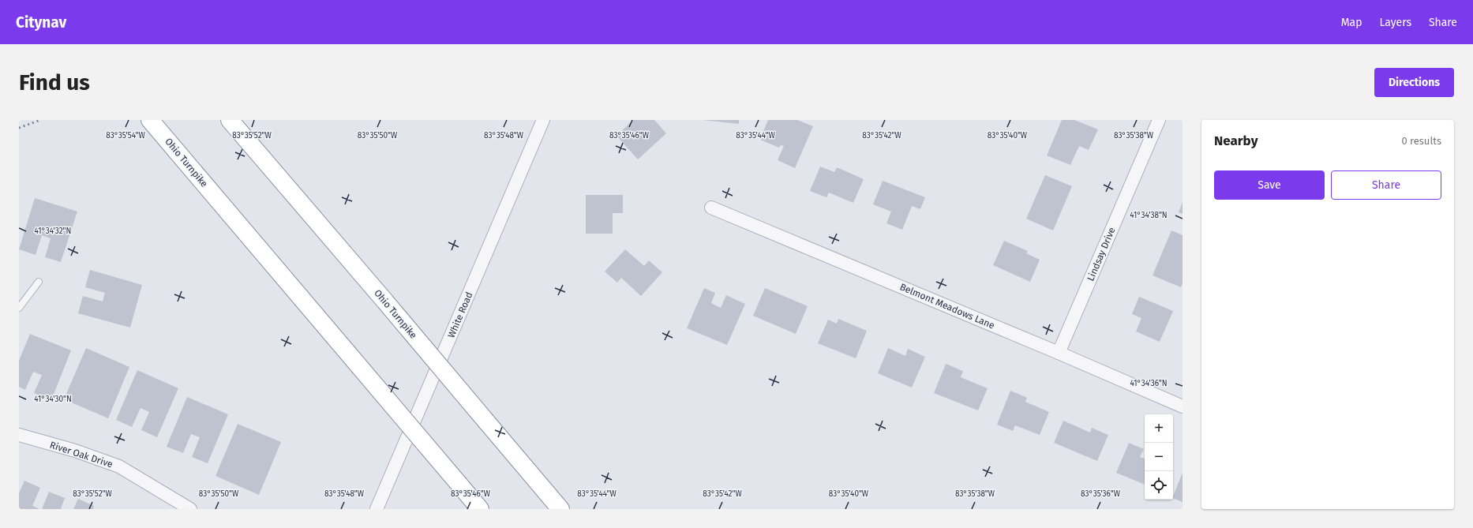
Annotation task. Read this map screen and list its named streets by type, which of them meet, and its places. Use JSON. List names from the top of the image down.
{
  "streets": {
    "highway": ["Ohio Turnpike"],
    "street": [
      "Lindsay Drive",
      "Belmont Meadows Lane",
      "White Road",
      "River Oak Drive"
    ]
  },
  "crossings": [
    ["Lindsay Drive", "Belmont Meadows Lane"]
  ],
  "page": {
    "header": "Citynav",
    "nav": ["Map", "Layers", "Share"],
    "buttons": [
      "Directions",
      ["Save", "Share"]
    ],
    "title": "Find us",
    "heading": ["Nearby", "0 results"],
    "map_buttons": ["+", "−"]
  },
  "coordinates": [
    "83°35'54\"W",
    "83°35'52\"W",
    "83°35'50\"W",
    "83°35'48\"W",
    "83°35'46\"W",
    "83°35'44\"W",
    "83°35'42\"W",
    "83°35'38\"W",
    "83°35'40\"W",
    "41°34'38\"N",
    "41°34'32\"N",
    "41°34'36\"N",
    "41°34'30\"N",
    "83°35'36\"W"
  ]
}
